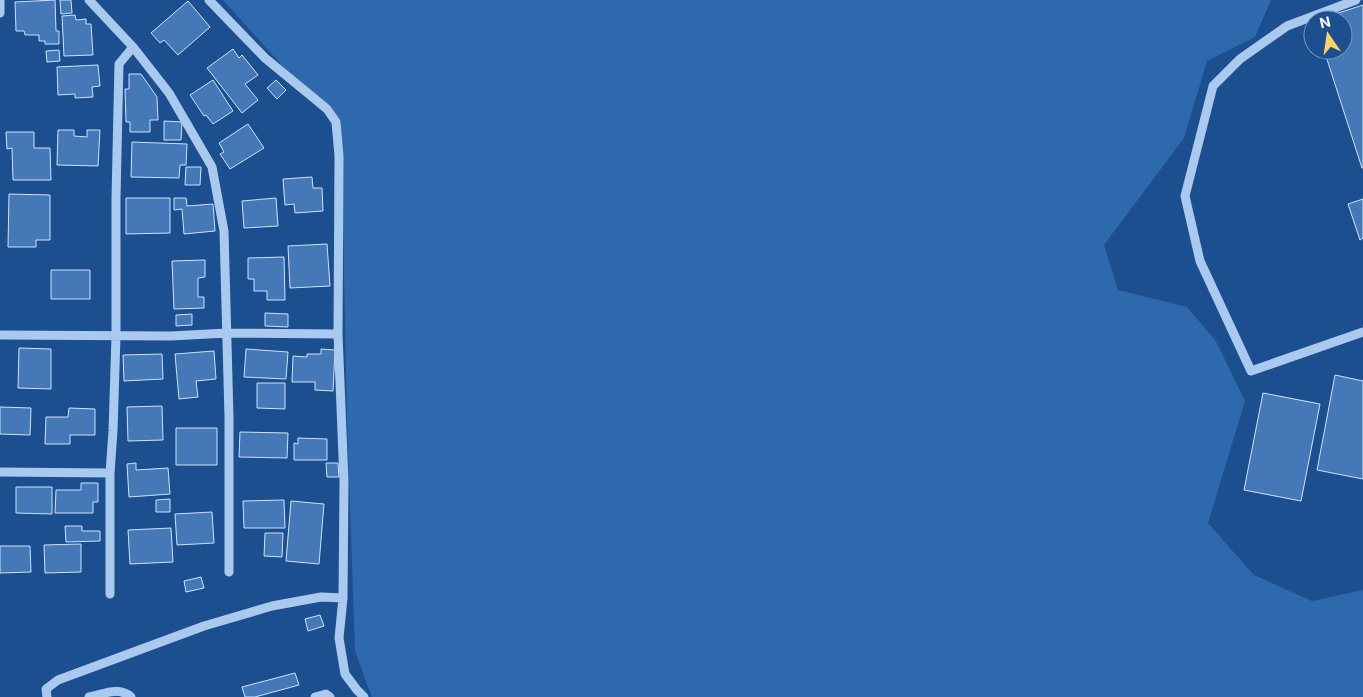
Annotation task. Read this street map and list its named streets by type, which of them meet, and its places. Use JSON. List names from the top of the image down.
{
  "north": "top"
}
